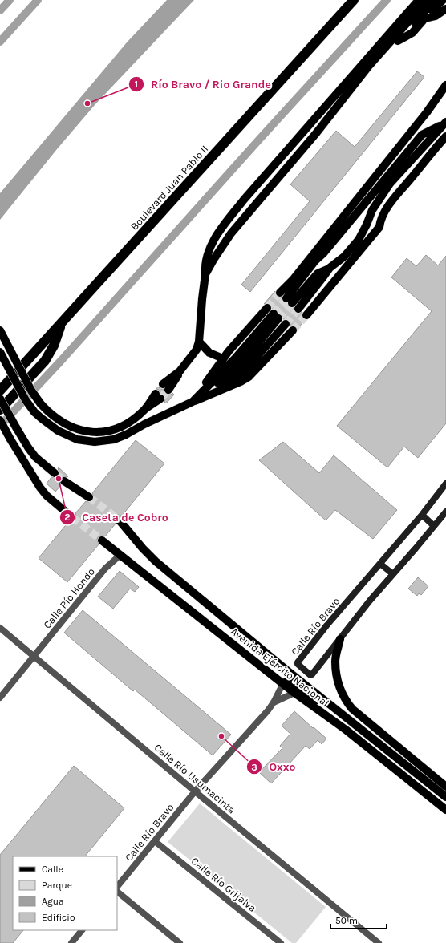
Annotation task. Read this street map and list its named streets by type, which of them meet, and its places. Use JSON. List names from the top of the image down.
{
  "streets": {
    "highway": ["Boulevard Juan Pablo II"],
    "main road": ["Avenida Ejército Nacional"],
    "street": [
      "Calle Río Hondo",
      "Calle Río Bravo",
      "Calle Río Usumacinta",
      "Calle Río Grijalva"
    ]
  },
  "crossings": [
    ["Calle Río Hondo", "Avenida Ejército Nacional"],
    ["Calle Río Hondo", "Calle Río Usumacinta"],
    ["Calle Río Bravo", "Avenida Ejército Nacional"],
    ["Calle Río Bravo", "Calle Río Usumacinta"],
    ["Calle Río Bravo", "Calle Río Grijalva"]
  ],
  "places": ["Río Bravo / Rio Grande", "Caseta de Cobro", "Oxxo"],
  "legend": [
    "Calle",
    "Parque",
    "Agua",
    "Edificio"
  ],
  "scale_bar": "50 m"
}
